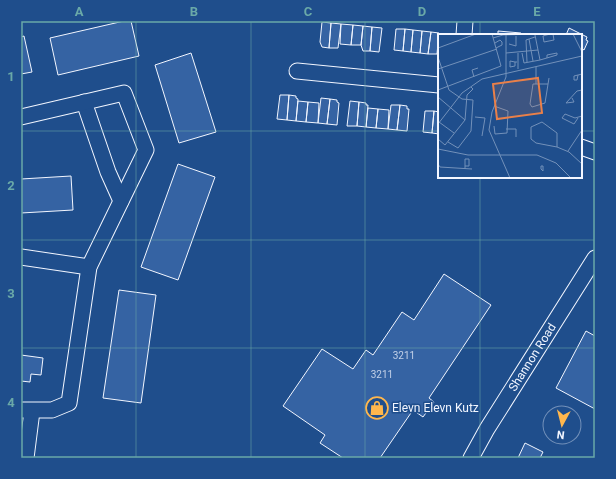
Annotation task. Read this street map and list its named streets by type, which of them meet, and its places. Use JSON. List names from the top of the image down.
{
  "streets": {
    "street": ["Shannon Road"]
  },
  "places": {
    "shop": ["Elevn Elevn Kutz"]
  },
  "house_numbers": ["3211", "3211"],
  "north": "bottom",
  "grid": {
    "columns": [
      "A",
      "B",
      "C",
      "D",
      "E"
    ],
    "rows": [
      "1",
      "2",
      "3",
      "4"
    ]
  }
}
